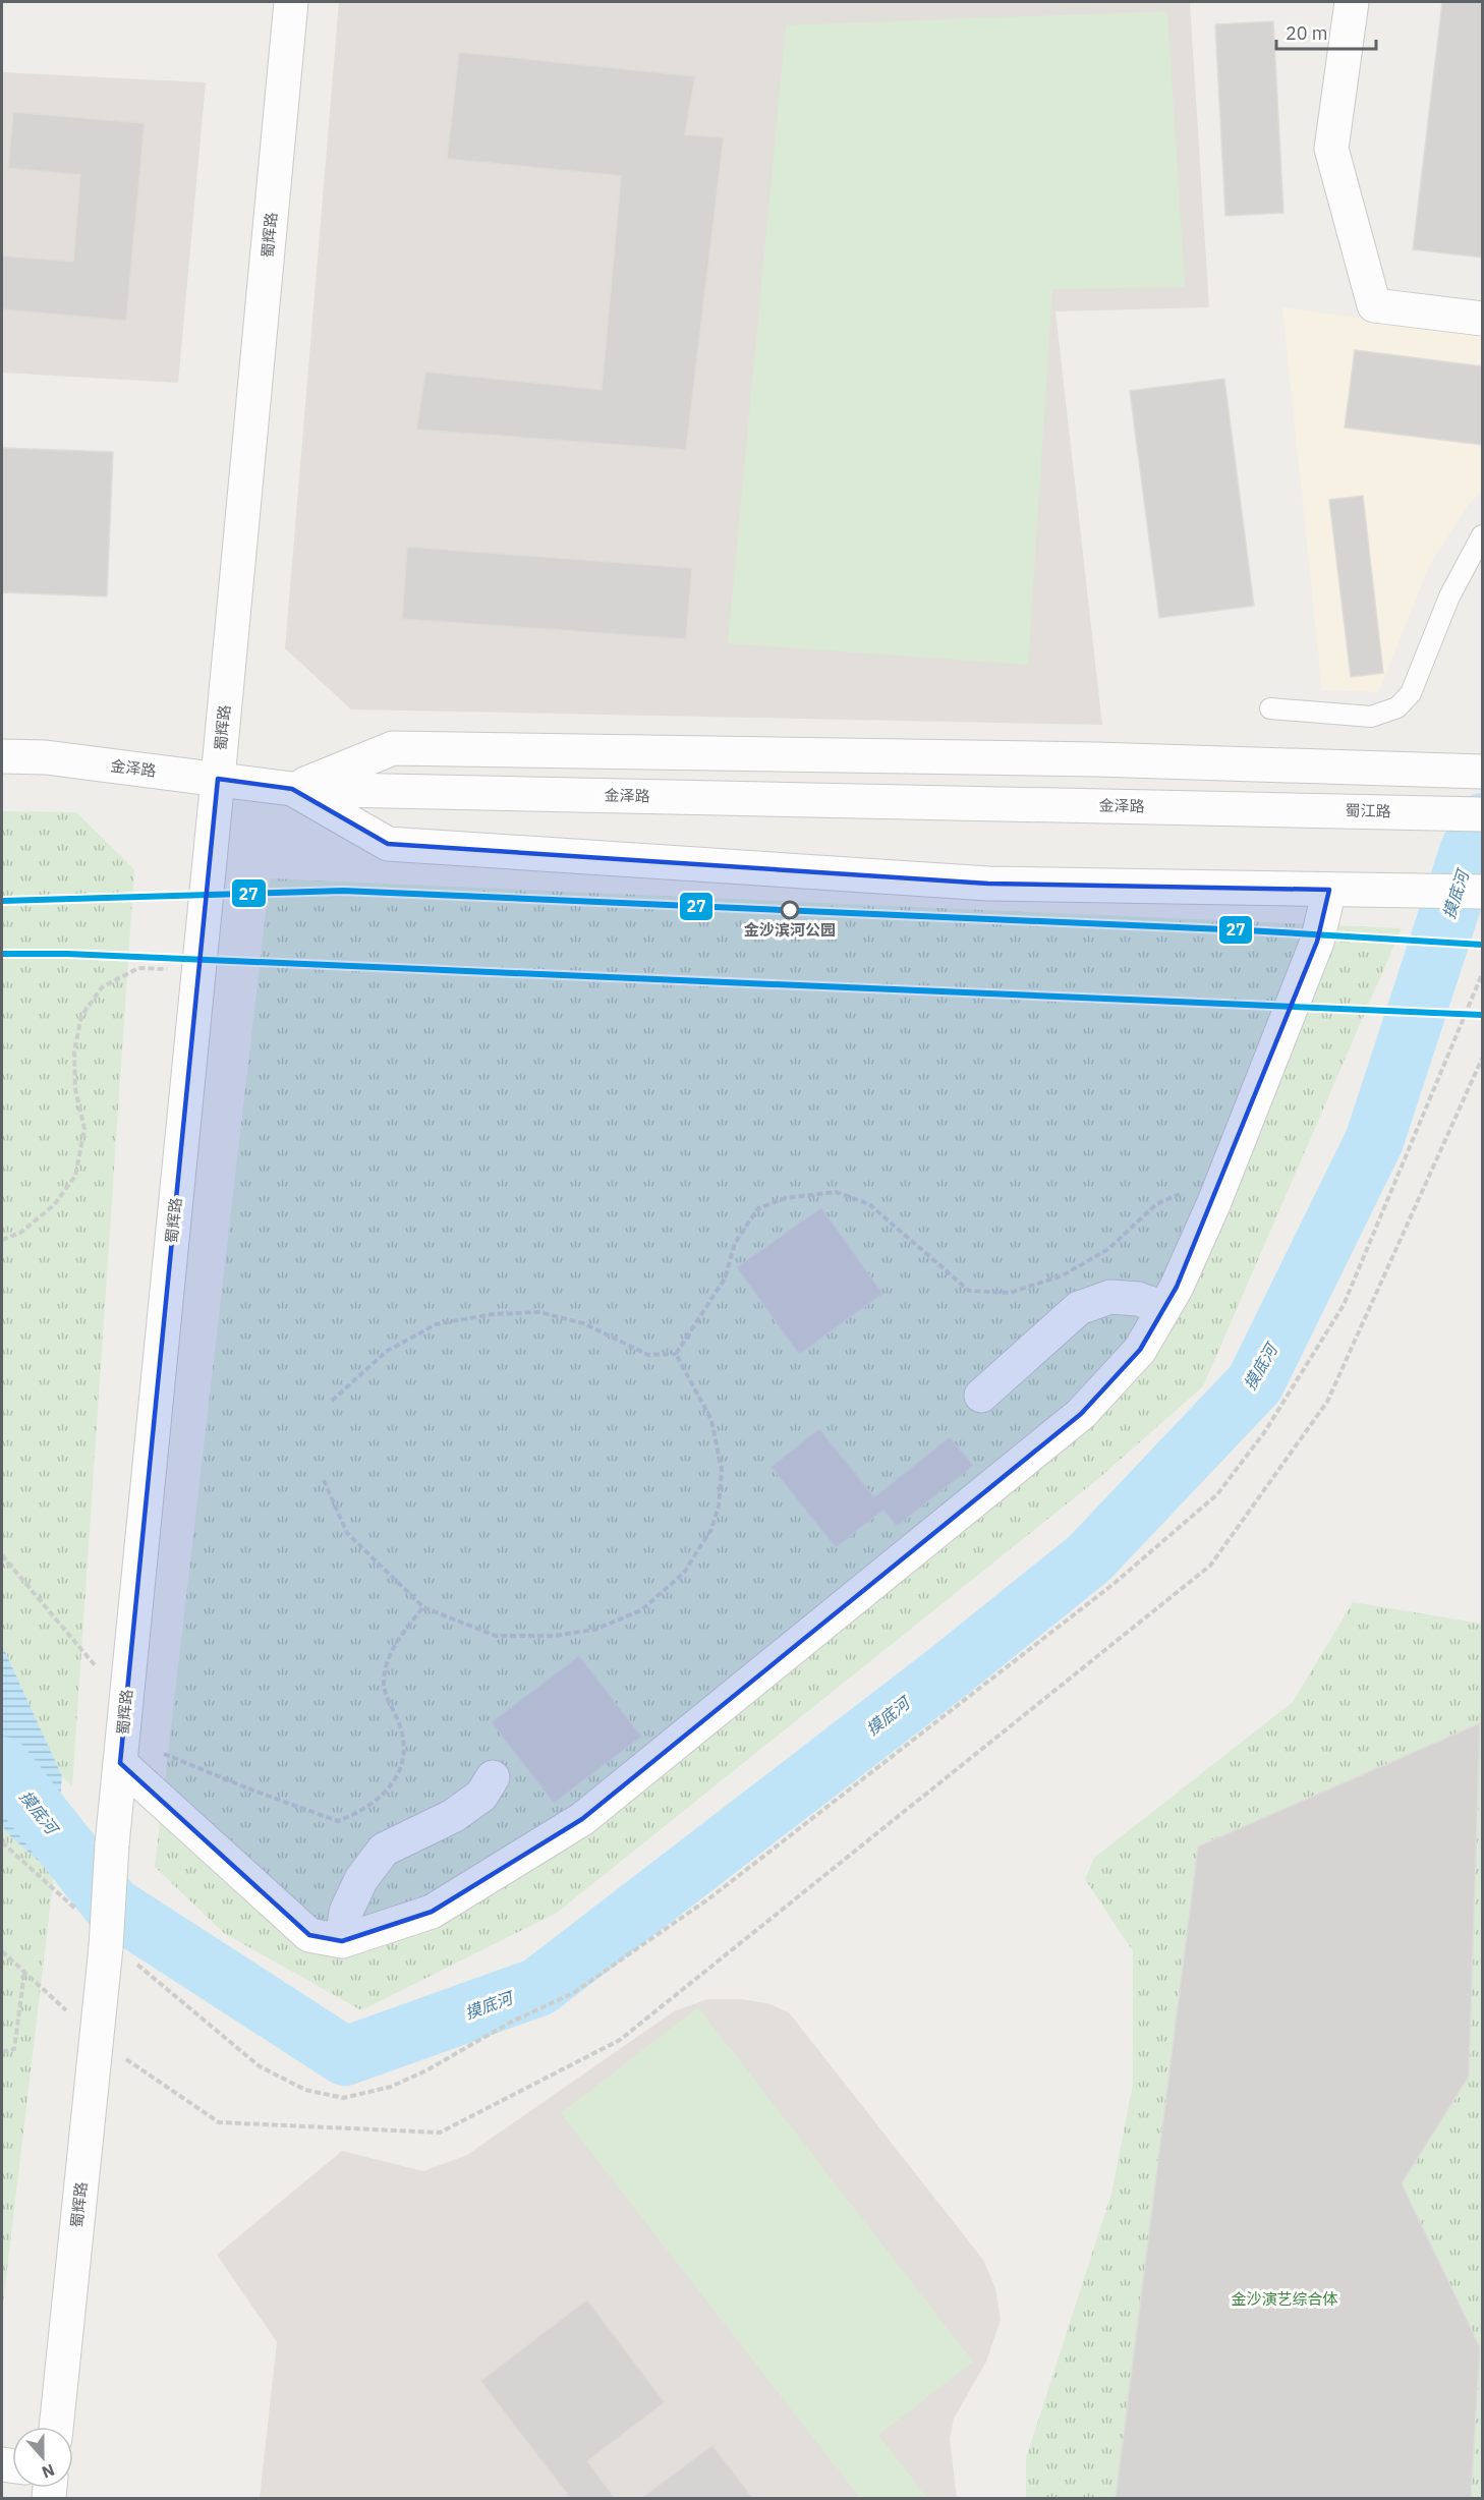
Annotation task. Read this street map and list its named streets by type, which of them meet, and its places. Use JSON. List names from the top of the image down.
{
  "streets": {
    "street": ["蜀辉路", "金泽路", "蜀江路"]
  },
  "crossings": [
    ["蜀辉路", "金泽路"],
    ["金泽路", "蜀江路"]
  ],
  "water": ["摸底河"],
  "parks": ["金沙演艺综合体"],
  "places": ["金沙滨河公园"],
  "lines": ["transit line 27"],
  "scale_bar": "20 m",
  "north": "bottom"
}
